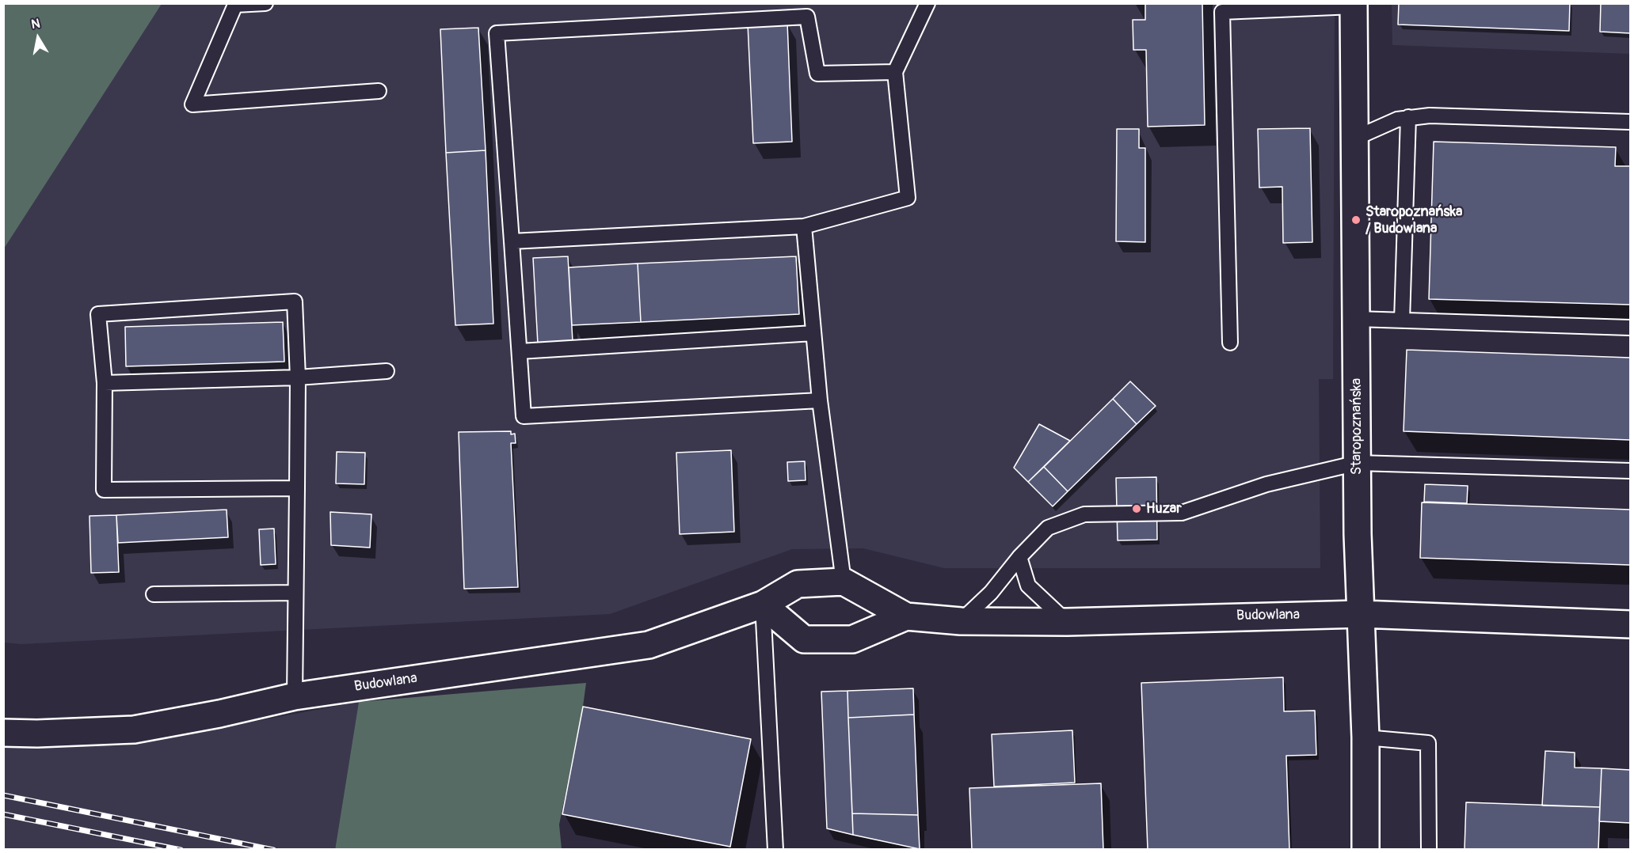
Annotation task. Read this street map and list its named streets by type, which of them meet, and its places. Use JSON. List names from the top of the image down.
{
  "streets": {
    "street": ["Staropoznańska", "Budowlana"]
  },
  "crossings": [
    ["Staropoznańska", "Budowlana"]
  ],
  "places": ["Staropoznańska / Budowlana", "Huzar"],
  "north": "top"
}
